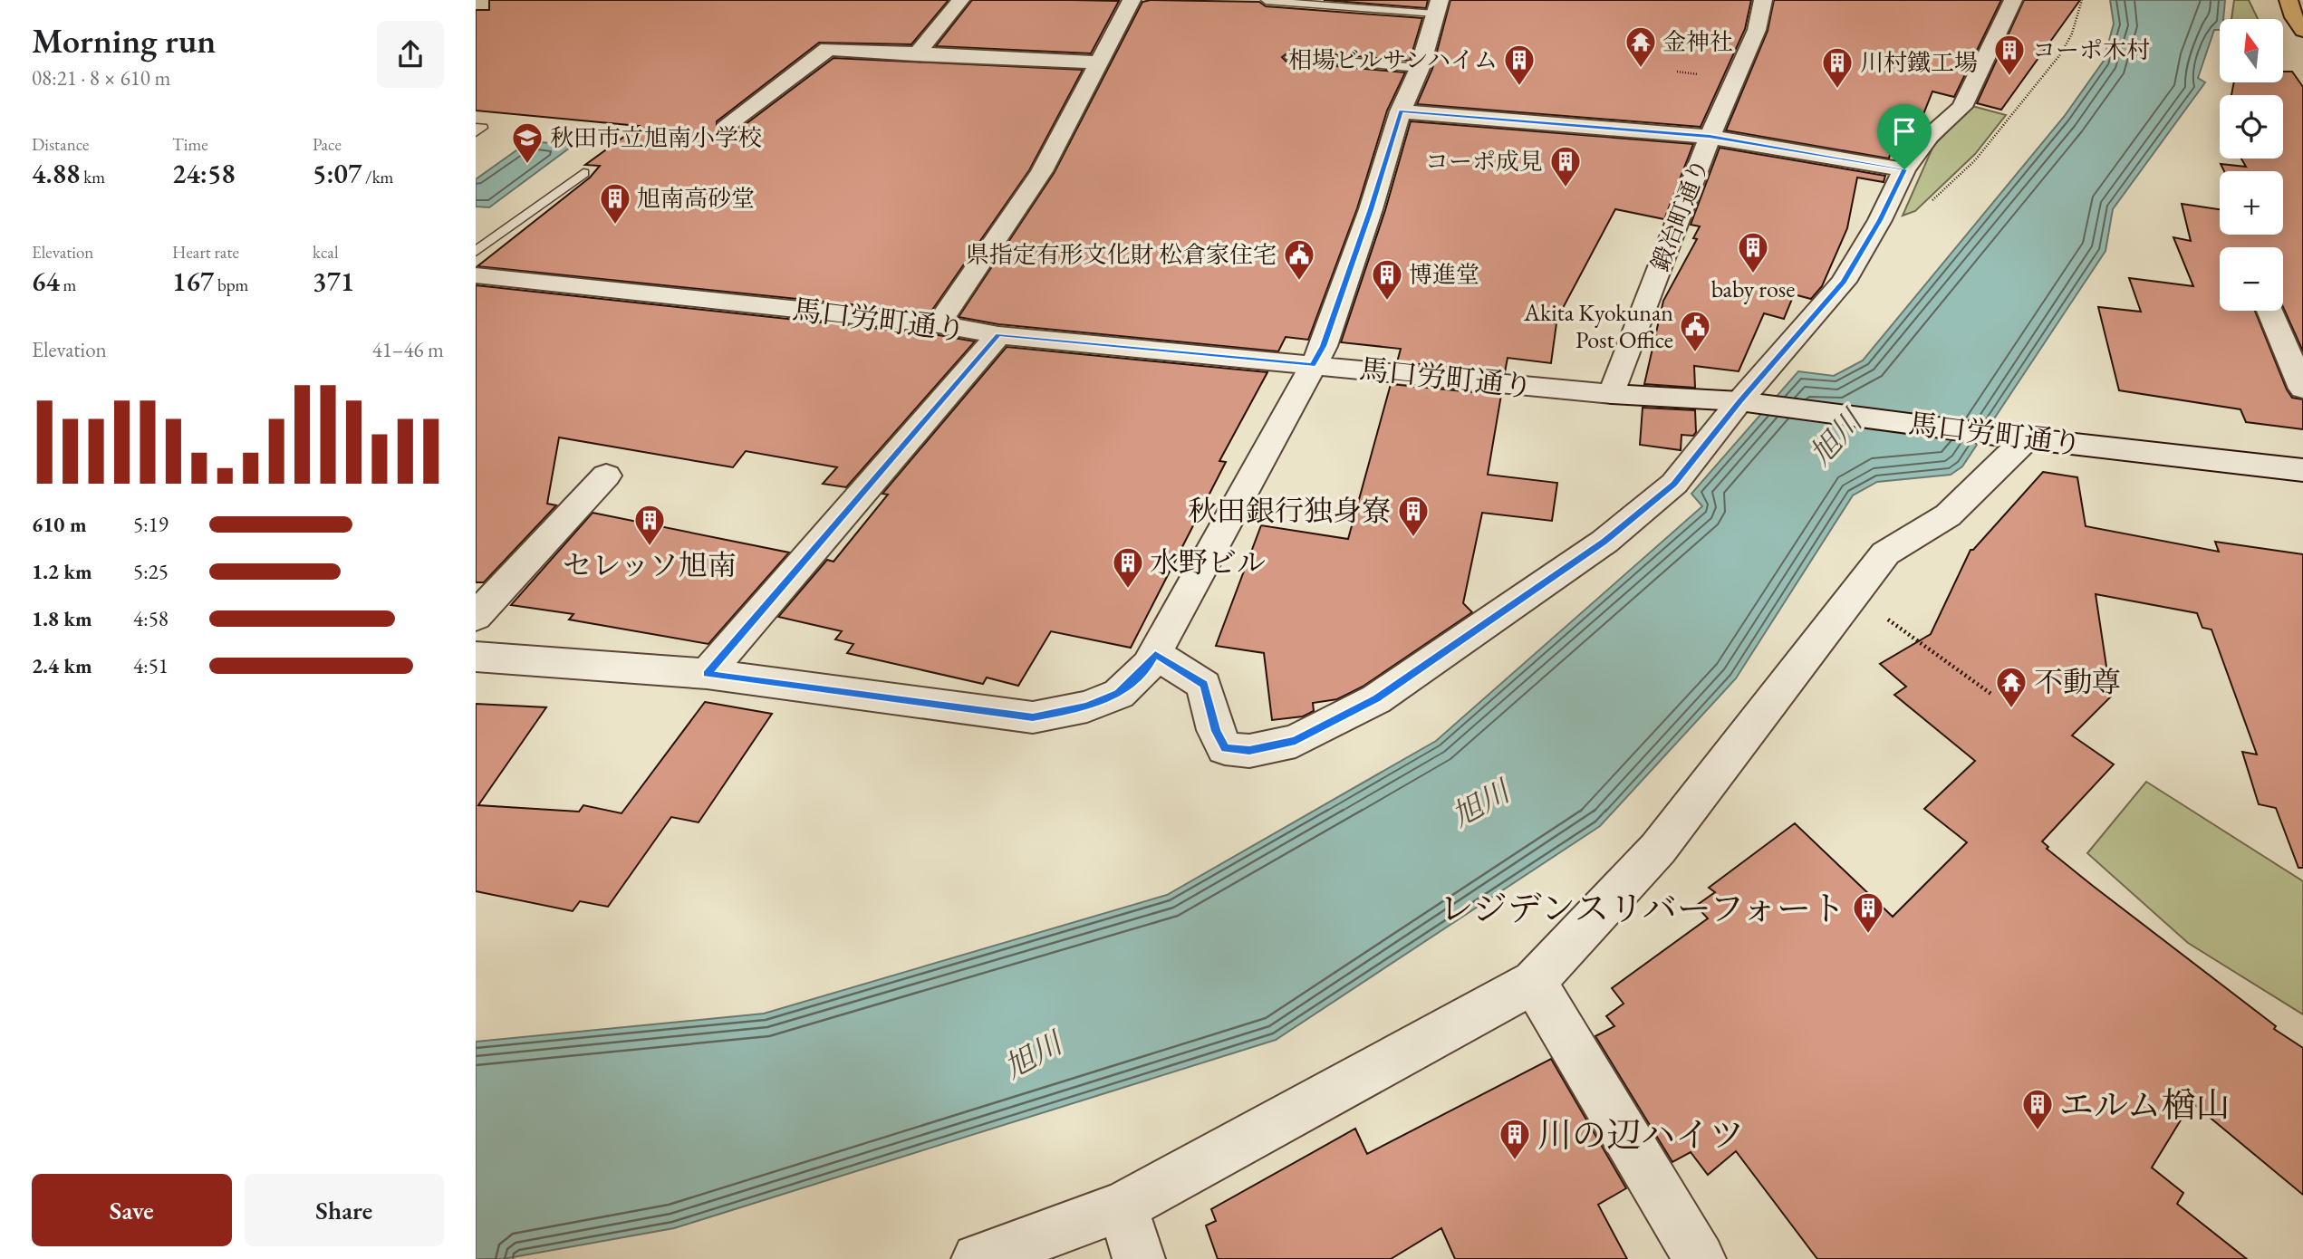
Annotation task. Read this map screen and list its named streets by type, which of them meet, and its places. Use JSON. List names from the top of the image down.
{
  "streets": {
    "street": ["鍛冶町通り", "馬口労町通り"]
  },
  "crossings": [
    ["鍛冶町通り", "馬口労町通り"]
  ],
  "water": ["旭川"],
  "places": {
    "temple": ["金神社", "不動尊"],
    "building": [
      "コーポ木村",
      "相場ビルサンハイム",
      "川村鐵工場",
      "コーポ成見",
      "旭南高砂堂",
      "baby rose",
      "博進堂",
      "秋田銀行独身寮",
      "セレッソ旭南",
      "水野ビル",
      "レジデンスリバーフォート",
      "エルム楢山",
      "川の辺ハイツ"
    ],
    "school or university": ["秋田市立旭南小学校"],
    "public building": ["県指定有形文化財 松倉家住宅", "Akita Kyokunan Post Office"]
  },
  "north": "top",
  "page": {
    "heading": ["Morning run", "08:21 · 8 × 610 m"],
    "map_buttons": ["+", "−"],
    "stats": [
      ["Distance", "4.88 km"],
      ["Time", "24:58"],
      ["Pace", "5:07 /km"],
      ["Elevation", "64 m"],
      ["Heart rate", "167 bpm"],
      ["kcal", "371"]
    ],
    "chart": ["Elevation", "41–46 m"],
    "list": [
      {
        "name": "610 m",
        "note": "5:19"
      },
      {
        "name": "1.2 km",
        "note": "5:25"
      },
      {
        "name": "1.8 km",
        "note": "4:58"
      },
      {
        "name": "2.4 km",
        "note": "4:51"
      }
    ],
    "buttons": ["Save", "Share"]
  }
}
